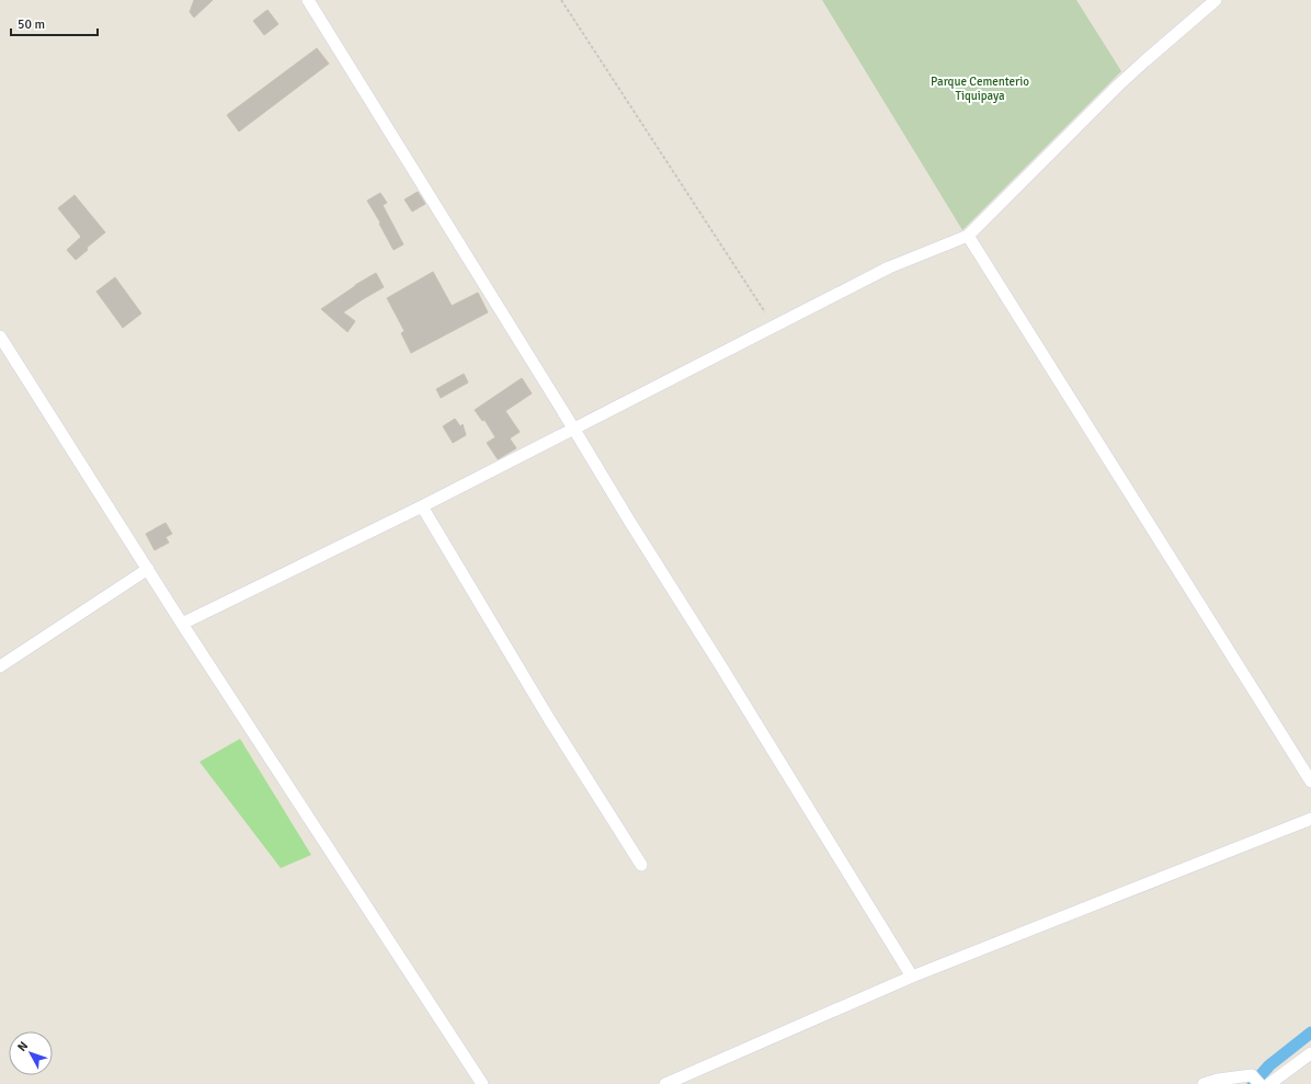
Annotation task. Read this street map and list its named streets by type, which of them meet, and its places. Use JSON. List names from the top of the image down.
{
  "parks": ["Parque Cementerio Tiquipaya"],
  "scale_bar": "50 m",
  "north": "top left"
}
